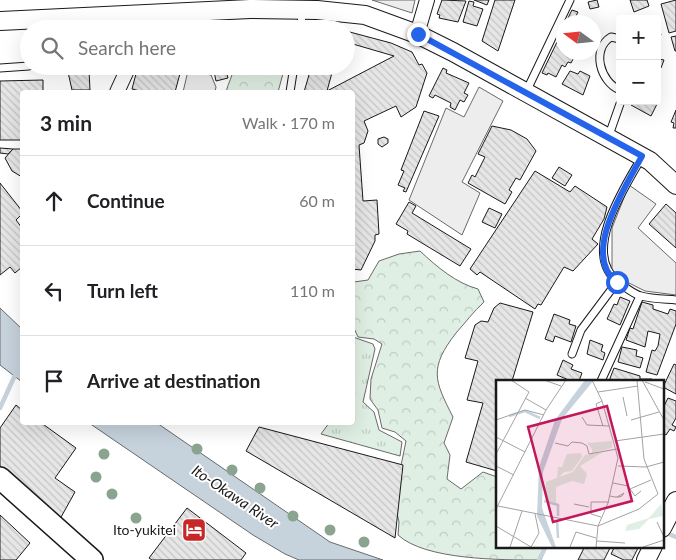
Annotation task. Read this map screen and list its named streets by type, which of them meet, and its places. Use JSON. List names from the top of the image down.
{
  "water": ["Ito-Okawa River"],
  "places": {
    "hotel": ["Ito-yukitei"]
  },
  "north": "left",
  "page": {
    "map_buttons": ["+", "−"],
    "search": "Search here",
    "heading": ["3 min", "Walk · 170 m"],
    "list": [
      ["Continue", "60 m"],
      ["Turn left", "110 m"],
      "Arrive at destination"
    ]
  }
}
